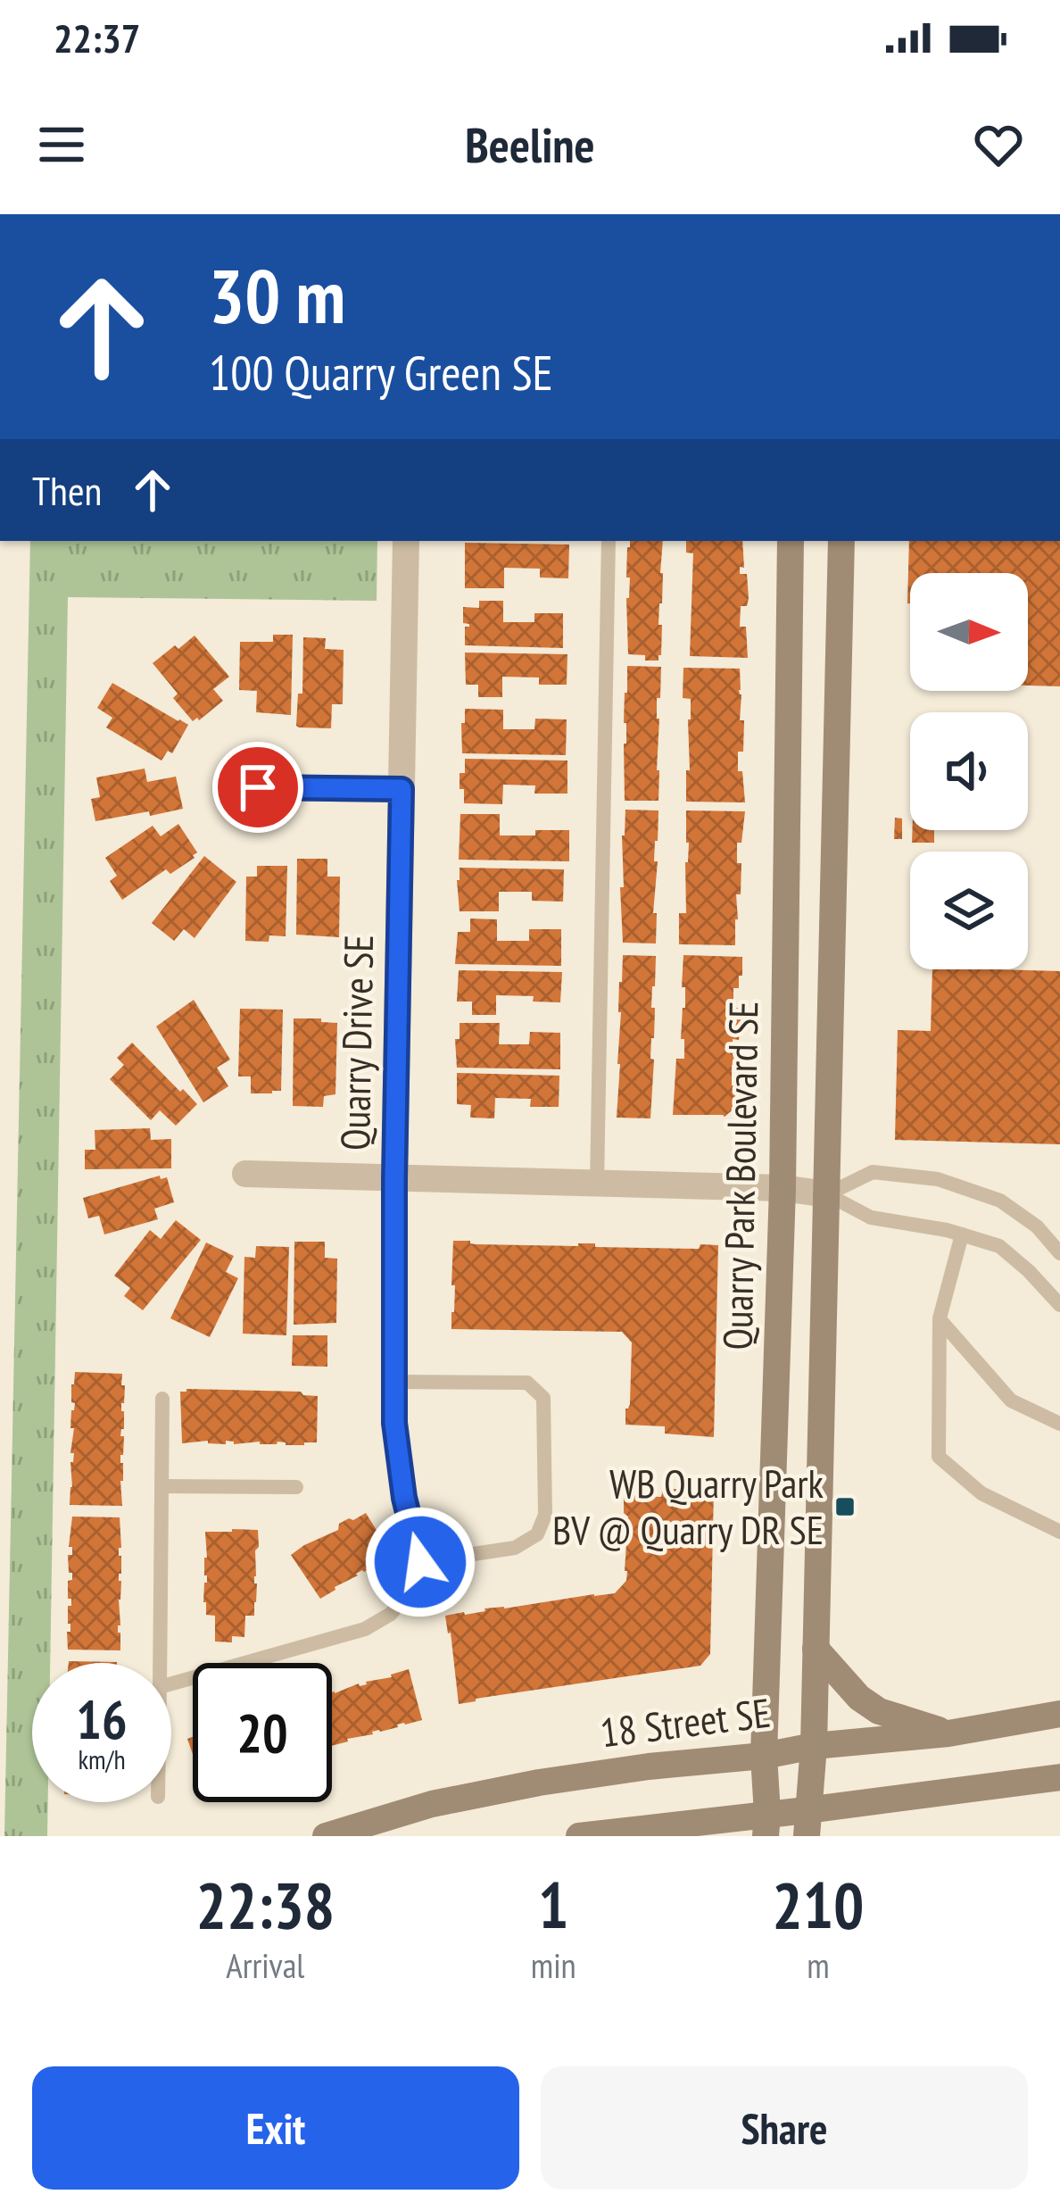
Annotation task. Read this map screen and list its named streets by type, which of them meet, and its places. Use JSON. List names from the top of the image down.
{
  "streets": {
    "street": ["Quarry Drive SE", "Quarry Park Boulevard SE", "18 Street SE"]
  },
  "crossings": [
    ["Quarry Drive SE", "Quarry Park Boulevard SE"],
    ["Quarry Park Boulevard SE", "18 Street SE"]
  ],
  "places": {
    "transit": ["WB Quarry Park BV @ Quarry DR SE"]
  },
  "north": "right",
  "page": {
    "status": "22:37",
    "header": "Beeline",
    "turn": ["30 m", "100 Quarry Green SE"],
    "then": "Then",
    "speed": "16 km/h",
    "limit": "20",
    "eta": [
      "22:38",
      "Arrival",
      "1",
      "min",
      "210",
      "m"
    ],
    "buttons": ["Exit", "Share"]
  }
}
